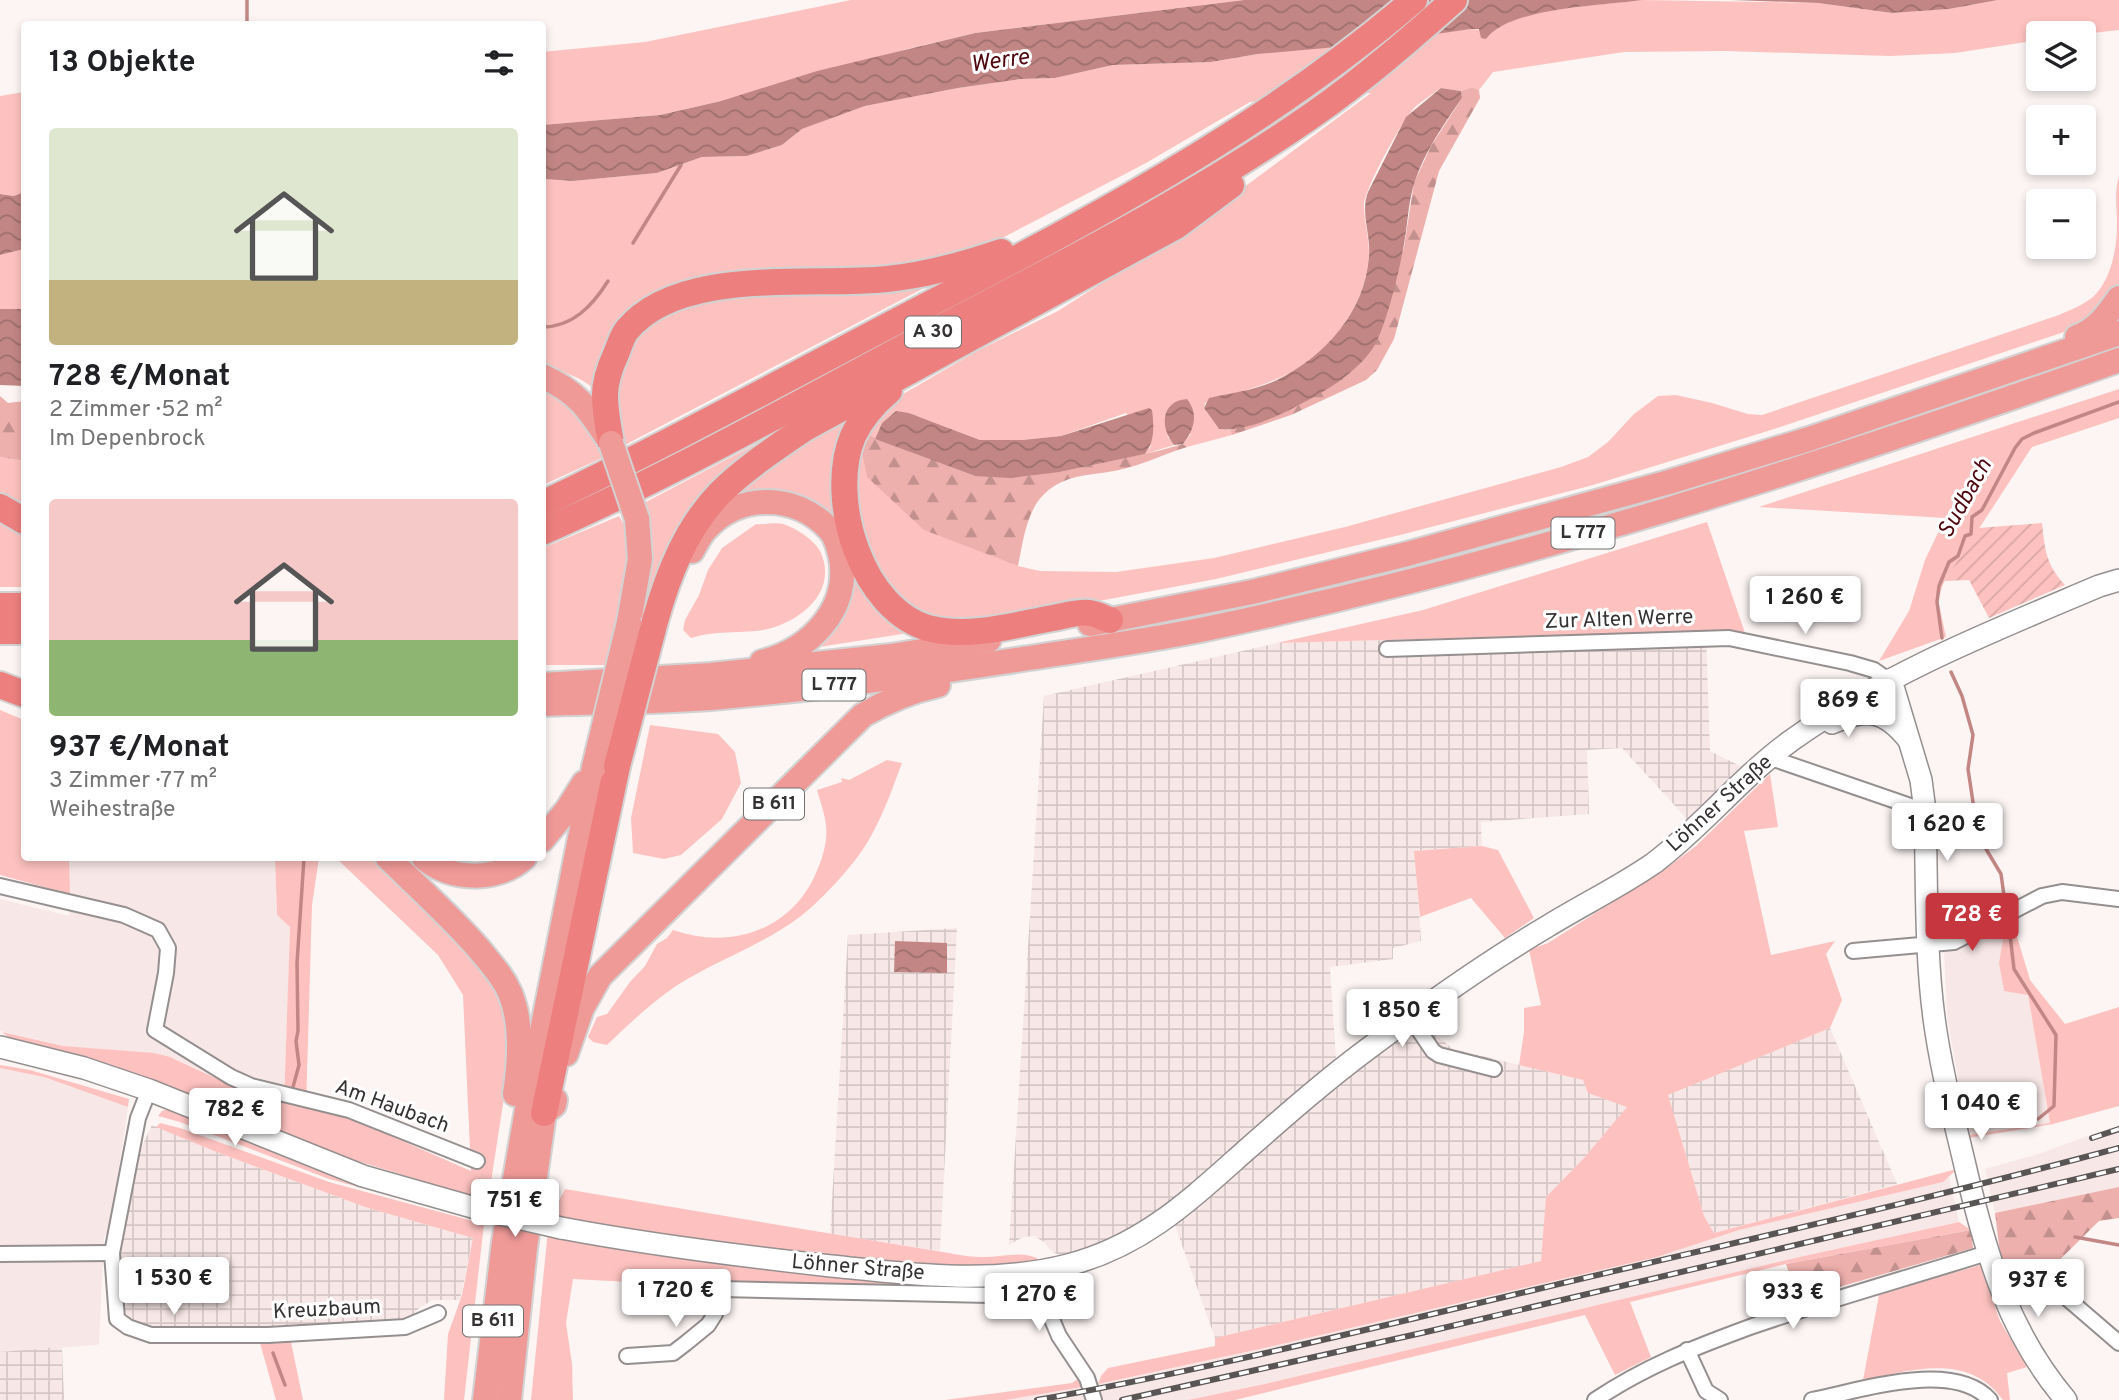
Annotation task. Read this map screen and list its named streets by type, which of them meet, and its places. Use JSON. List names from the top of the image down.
{
  "streets": {
    "highway": ["A 30", "L 777", "B 611"],
    "main road": ["Löhner Straße"],
    "street": ["Zur Alten Werre", "Am Haubach", "Kreuzbaum"]
  },
  "crossings": [
    ["L 777", "B 611"],
    ["Zur Alten Werre", "Löhner Straße"],
    ["Löhner Straße", "Kreuzbaum"]
  ],
  "water": ["Werre", "Sudbach"],
  "page": {
    "map_buttons": ["+", "−"],
    "heading": "13 Objekte",
    "list": [
      {
        "name": "728 €/Monat",
        "note": "2 Zimmer · 52 m² · Im Depenbrock"
      },
      {
        "name": "937 €/Monat",
        "note": "3 Zimmer · 77 m² · Weihestraße"
      }
    ],
    "price": [
      "1 260 €",
      "869 €",
      "1 620 €",
      "728 €",
      "1 850 €",
      "1 040 €",
      "782 €",
      "751 €",
      "1 530 €",
      "937 €",
      "1 720 €",
      "933 €",
      "1 270 €"
    ]
  }
}
